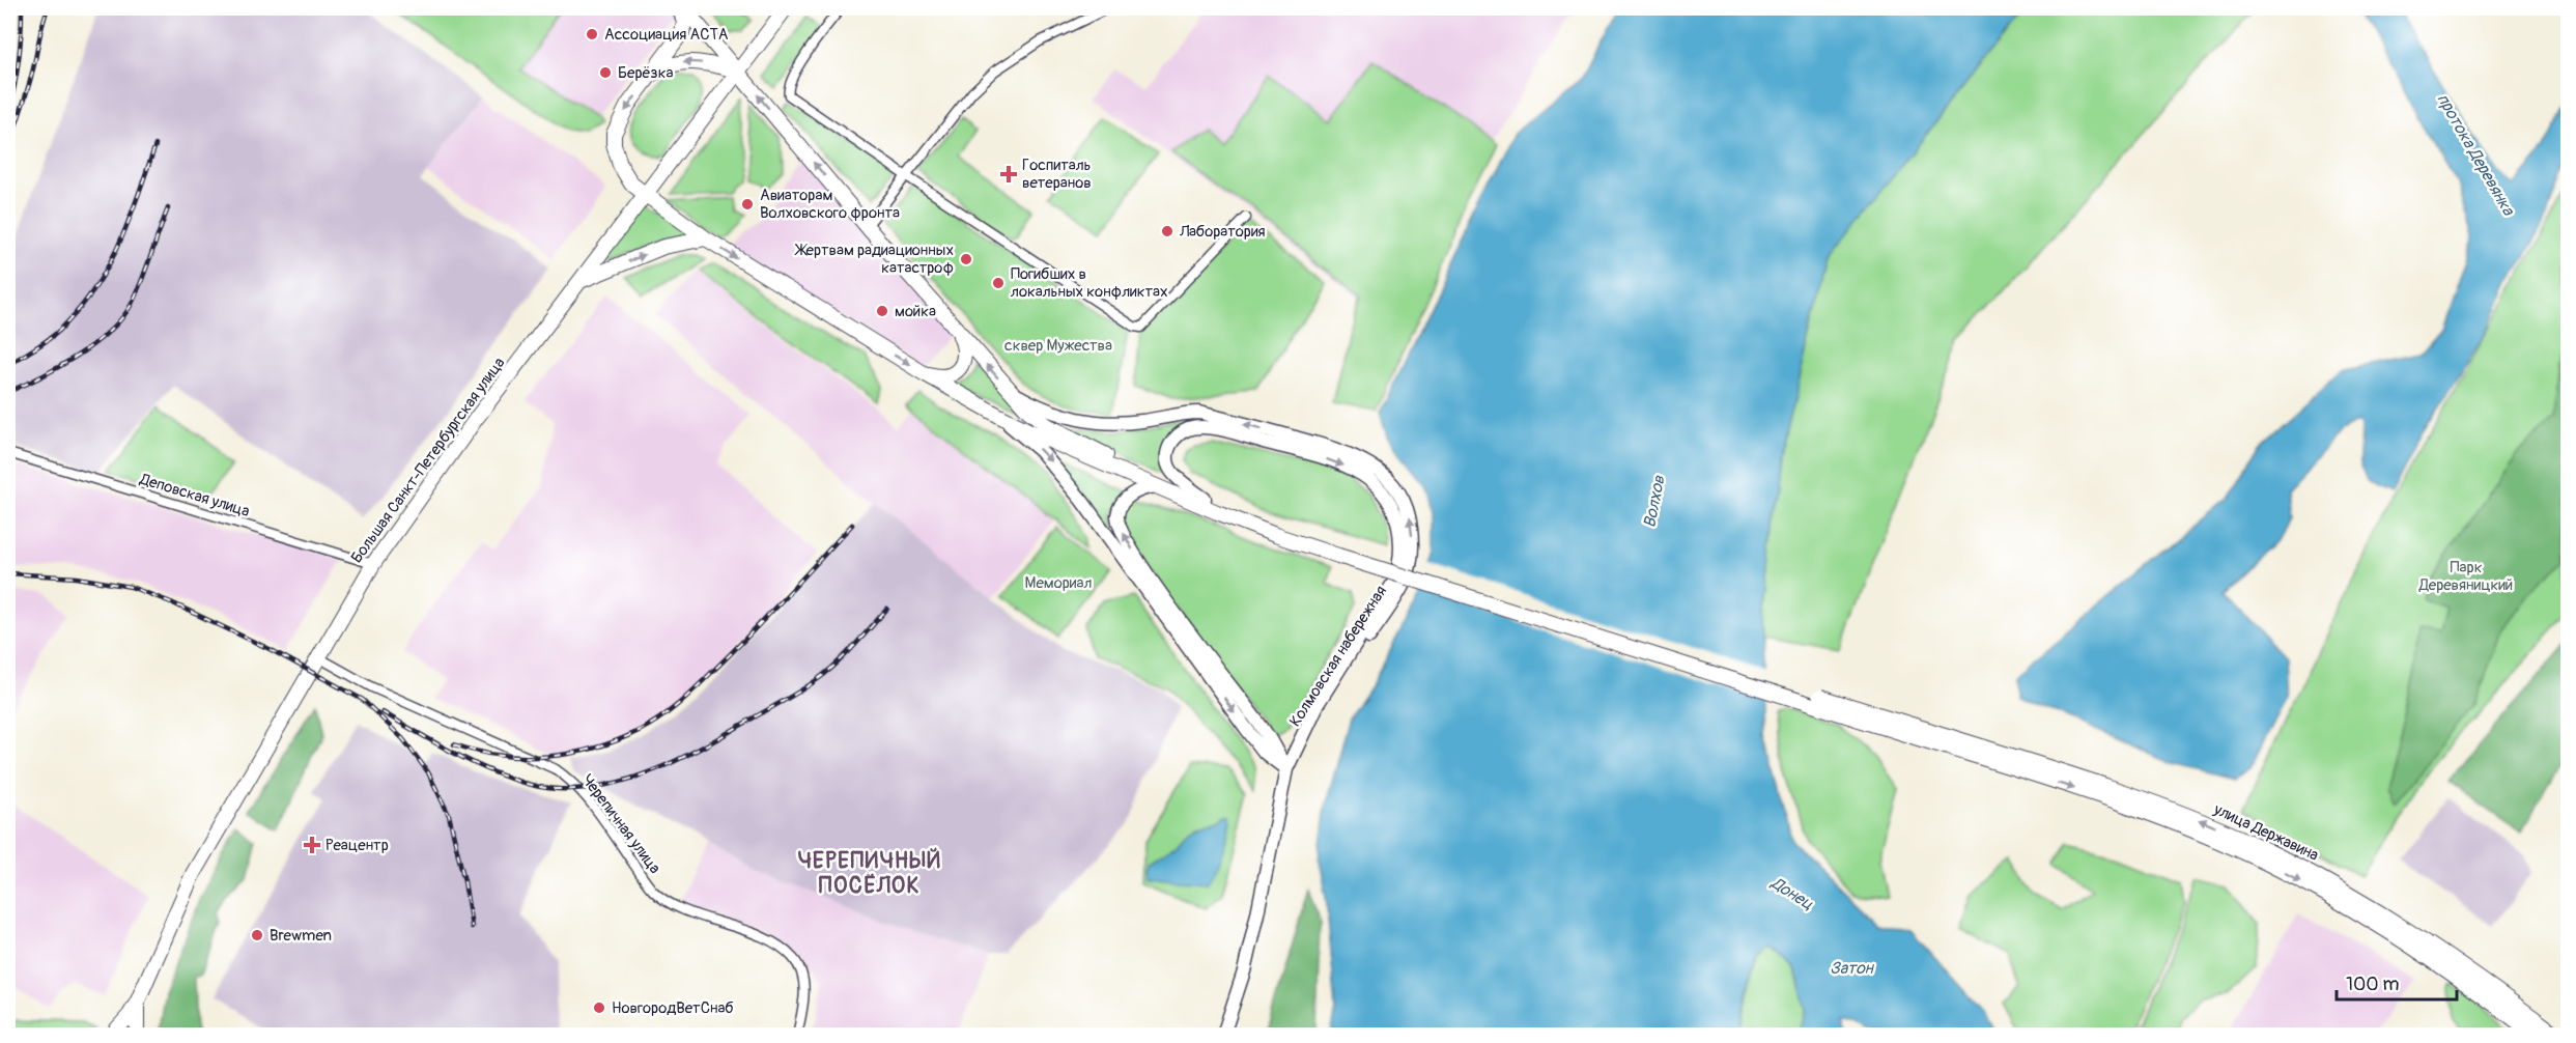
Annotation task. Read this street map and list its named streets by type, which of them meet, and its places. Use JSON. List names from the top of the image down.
{
  "streets": {
    "main road": ["Большая Санкт-Петербургская улица", "Колмовская набережная", "улица Державина"],
    "street": ["Деповская улица", "Черепичная улица"]
  },
  "crossings": [
    ["Большая Санкт-Петербургская улица", "Деповская улица"],
    ["Большая Санкт-Петербургская улица", "Черепичная улица"]
  ],
  "districts": ["ЧЕРЕПИЧНЫЙ ПОСЁЛОК"],
  "water": [
    "протока Деревянка",
    "Волхов",
    "Донец",
    "Затон"
  ],
  "parks": ["сквер Мужества", "Парк Деревяницкий", "Мемориал"],
  "places": {
    "other": [
      "Ассоциация АСТА",
      "Берёзка",
      "Авиаторам Волховского фронта",
      "Лаборатория",
      "Жертвам радиационных катастроф",
      "Погибших в локальных конфликтах",
      "мойка",
      "Brewmen",
      "НовгородВетСнаб"
    ],
    "health": ["Госпиталь ветеранов", "Реацентр"]
  },
  "scale_bar": "100 m"
}
